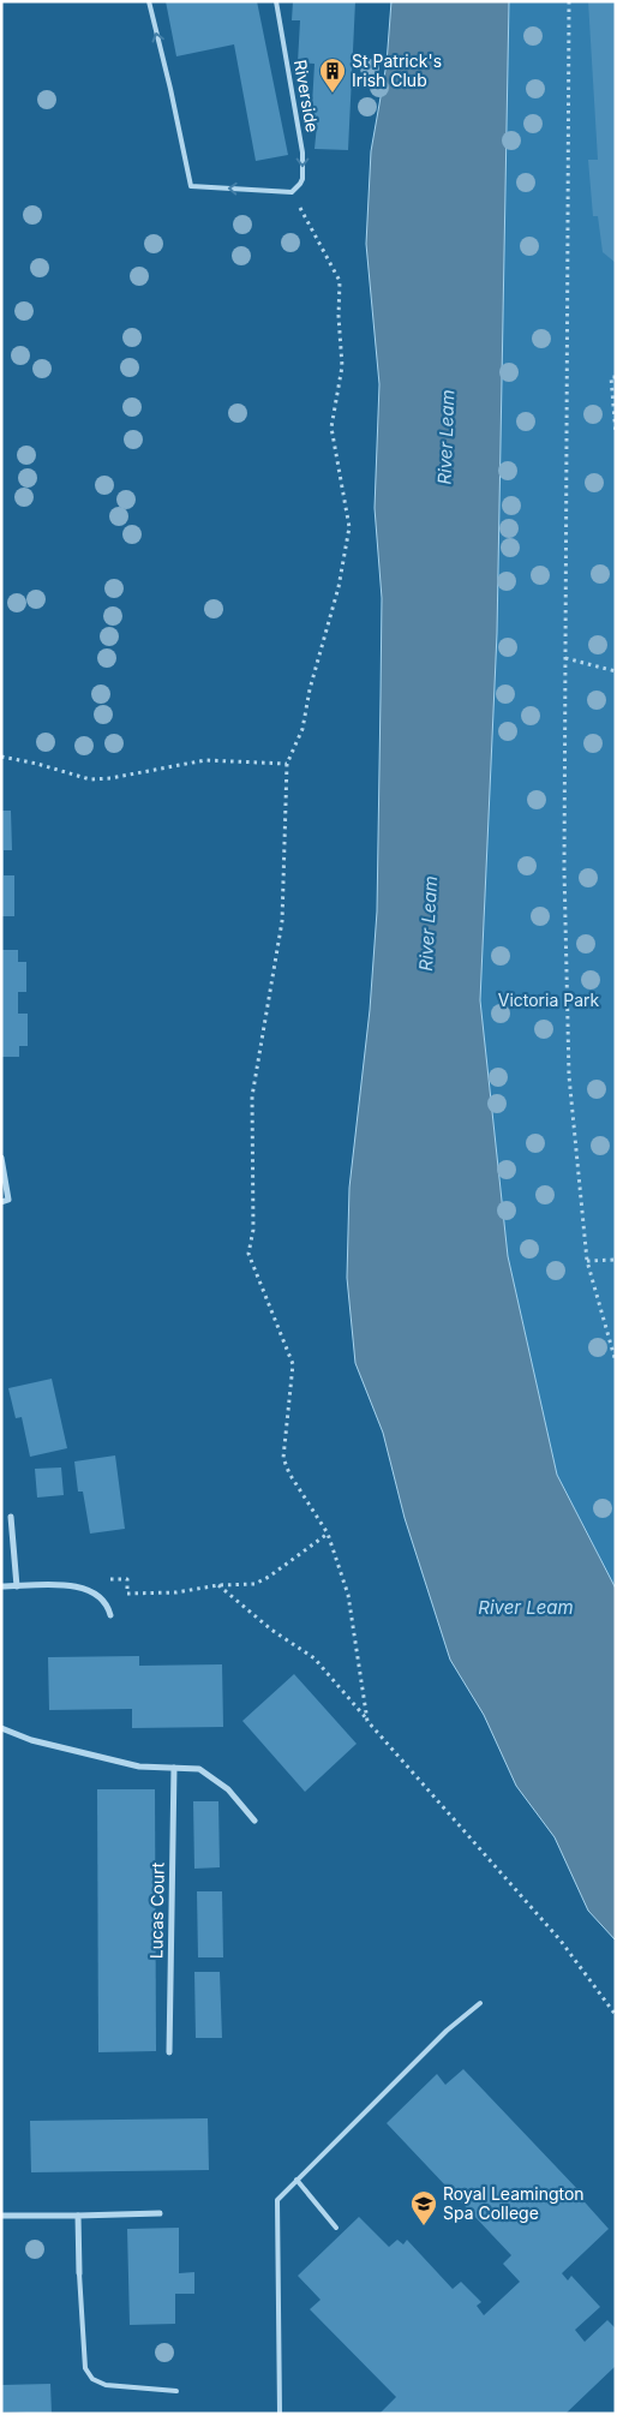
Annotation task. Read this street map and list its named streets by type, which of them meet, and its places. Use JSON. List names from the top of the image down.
{
  "streets": {
    "street": ["Lucas Court"],
    "lane": ["Riverside"]
  },
  "one_way": ["Riverside"],
  "water": ["River Leam"],
  "parks": ["Victoria Park"],
  "places": {
    "building": ["St Patrick's Irish Club"],
    "school or university": ["Royal Leamington Spa College"]
  }
}
